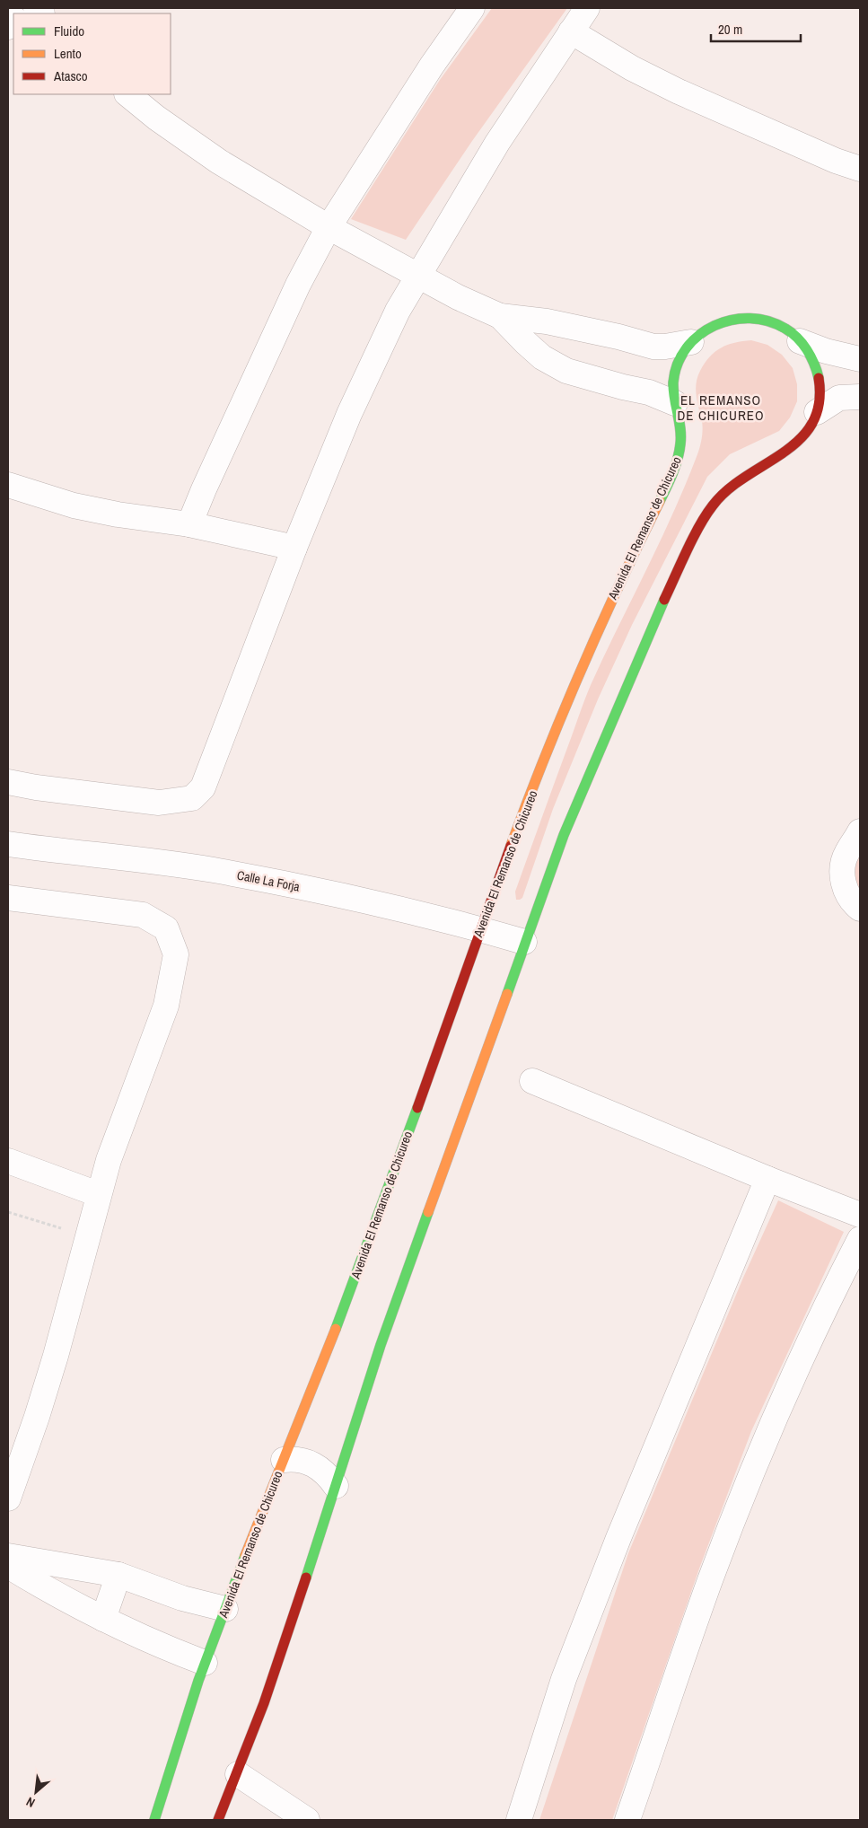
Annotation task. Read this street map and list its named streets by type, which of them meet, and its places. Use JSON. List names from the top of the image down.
{
  "streets": {
    "street": ["Avenida El Remanso de Chicureo", "Calle La Forja"]
  },
  "crossings": [
    ["Avenida El Remanso de Chicureo", "Calle La Forja"]
  ],
  "districts": ["EL REMANSO DE CHICUREO"],
  "legend": ["Fluido", "Lento", "Atasco"],
  "scale_bar": "20 m",
  "north": "bottom left"
}
